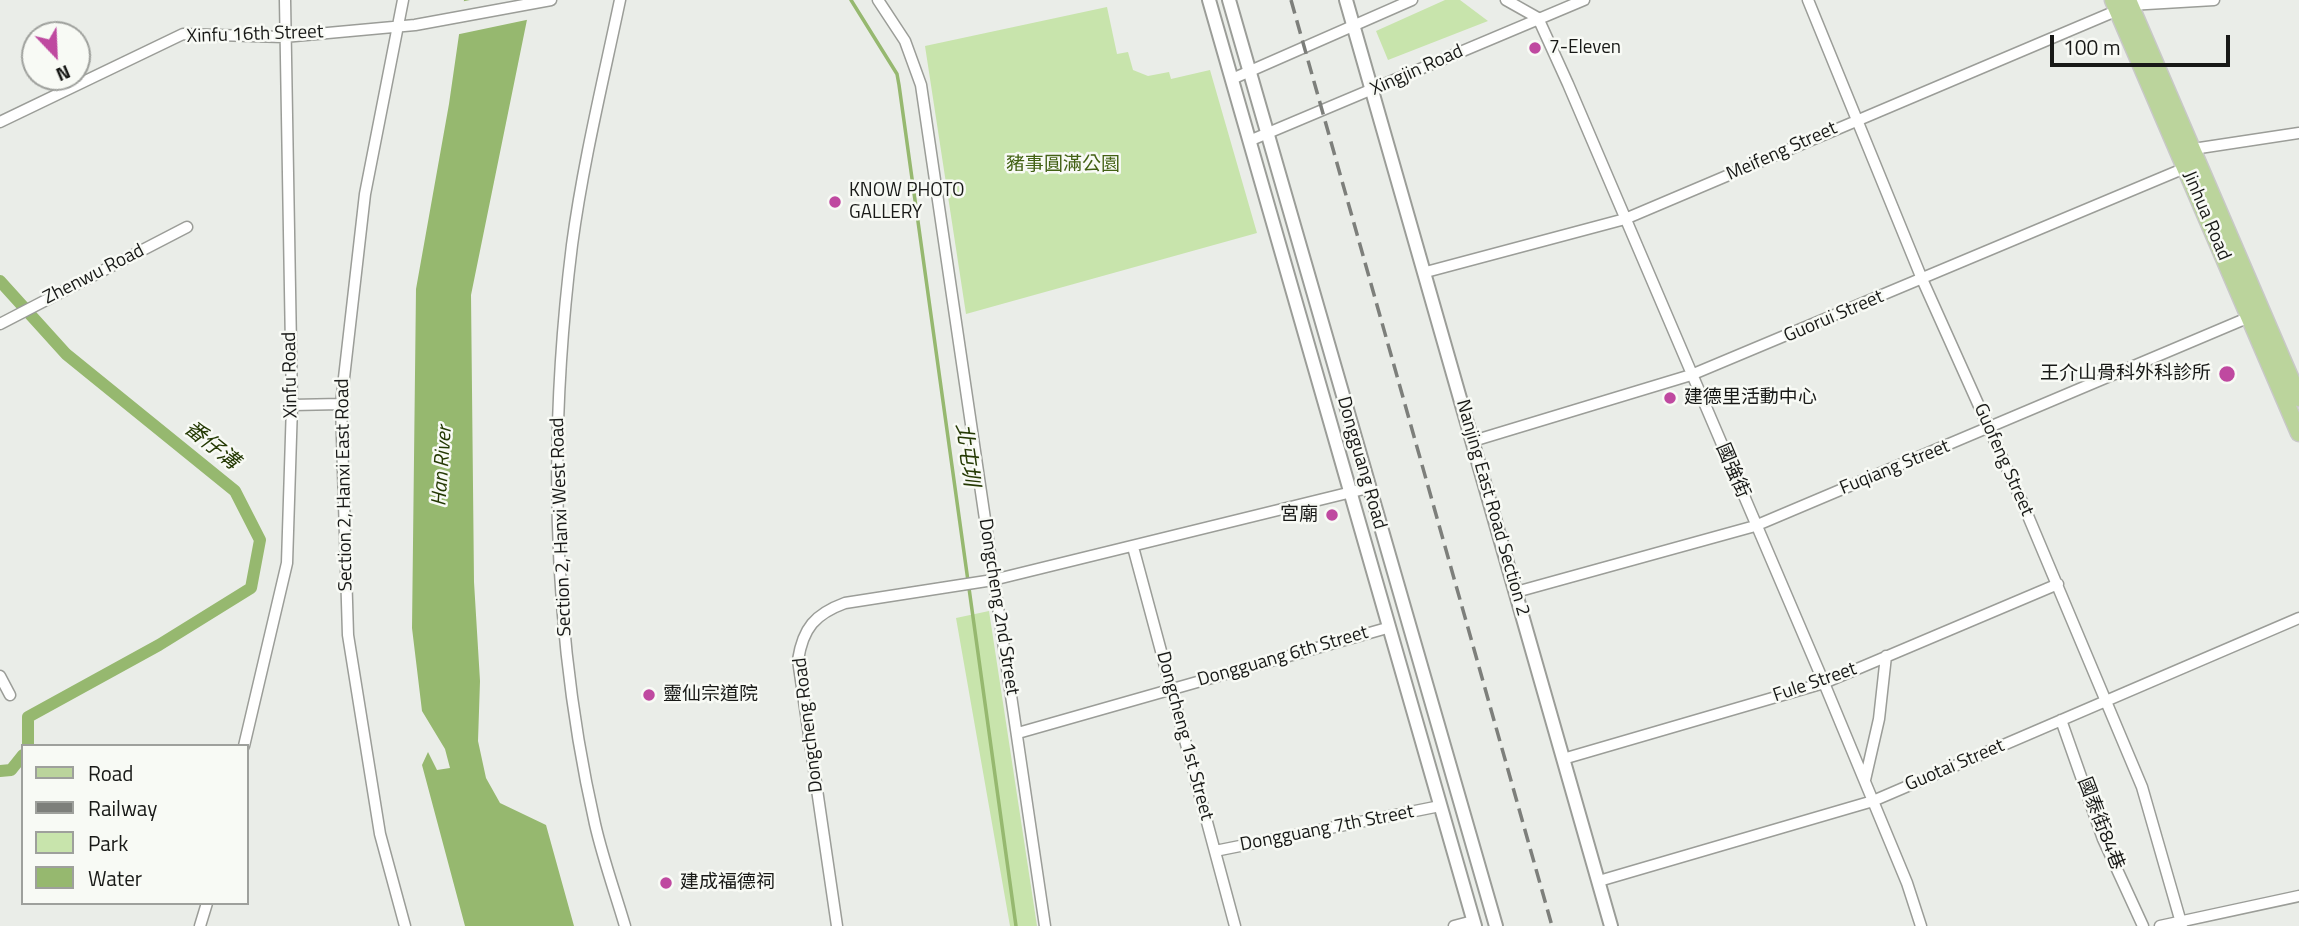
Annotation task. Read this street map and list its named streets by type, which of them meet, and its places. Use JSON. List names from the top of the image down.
{
  "streets": {
    "main road": ["Jinhua Road"],
    "street": [
      "Xinfu 16th Street",
      "Xingjin Road",
      "Meifeng Street",
      "Zhenwu Road",
      "Guorui Street",
      "Xinfu Road",
      "Guofeng Street",
      "Dongguang Road",
      "Fuqiang Street",
      "國強街",
      "Section 2, Hanxi East Road",
      "Nanjing East Road Section 2",
      "Section 2, Hanxi West Road",
      "Dongcheng 2nd Street",
      "Dongguang 6th Street",
      "Fule Street",
      "Dongcheng Road",
      "Dongcheng 1st Street",
      "Guotai Street",
      "國泰街84巷",
      "Dongguang 7th Street"
    ]
  },
  "crossings": [
    ["Xinfu 16th Street", "Xinfu Road"],
    ["Xinfu 16th Street", "Section 2, Hanxi East Road"],
    ["Xingjin Road", "Dongguang Road"],
    ["Xingjin Road", "國強街"],
    ["Xingjin Road", "Nanjing East Road Section 2"],
    ["Meifeng Street", "Jinhua Road"],
    ["Meifeng Street", "Guofeng Street"],
    ["Meifeng Street", "國強街"],
    ["Meifeng Street", "Nanjing East Road Section 2"],
    ["Jinhua Road", "Guorui Street"],
    ["Jinhua Road", "Fuqiang Street"],
    ["Guorui Street", "Guofeng Street"],
    ["Guorui Street", "國強街"],
    ["Guorui Street", "Nanjing East Road Section 2"],
    ["Guofeng Street", "Fuqiang Street"],
    ["Guofeng Street", "Fule Street"],
    ["Guofeng Street", "Guotai Street"],
    ["Dongguang Road", "Dongguang 6th Street"],
    ["Dongguang Road", "Dongguang 7th Street"],
    ["Fuqiang Street", "國強街"],
    ["Fuqiang Street", "Nanjing East Road Section 2"],
    ["國強街", "Fule Street"],
    ["國強街", "Guotai Street"],
    ["Nanjing East Road Section 2", "Fule Street"],
    ["Nanjing East Road Section 2", "Guotai Street"],
    ["Dongcheng 2nd Street", "Dongguang 6th Street"],
    ["Dongcheng 2nd Street", "Dongcheng Road"],
    ["Dongguang 6th Street", "Dongcheng 1st Street"],
    ["Dongcheng 1st Street", "Dongguang 7th Street"],
    ["Guotai Street", "國泰街84巷"]
  ],
  "water": ["番仔溝", "北屯圳", "Han River"],
  "parks": ["豬事圓滿公園"],
  "places": [
    "7-Eleven",
    "KNOW PHOTO GALLERY",
    "王介山骨科外科診所",
    "建德里活動中心",
    "宮廟",
    "靈仙宗道院",
    "建成福德祠"
  ],
  "legend": [
    "Road",
    "Railway",
    "Park",
    "Water"
  ],
  "scale_bar": "100 m",
  "north": "bottom right"
}
